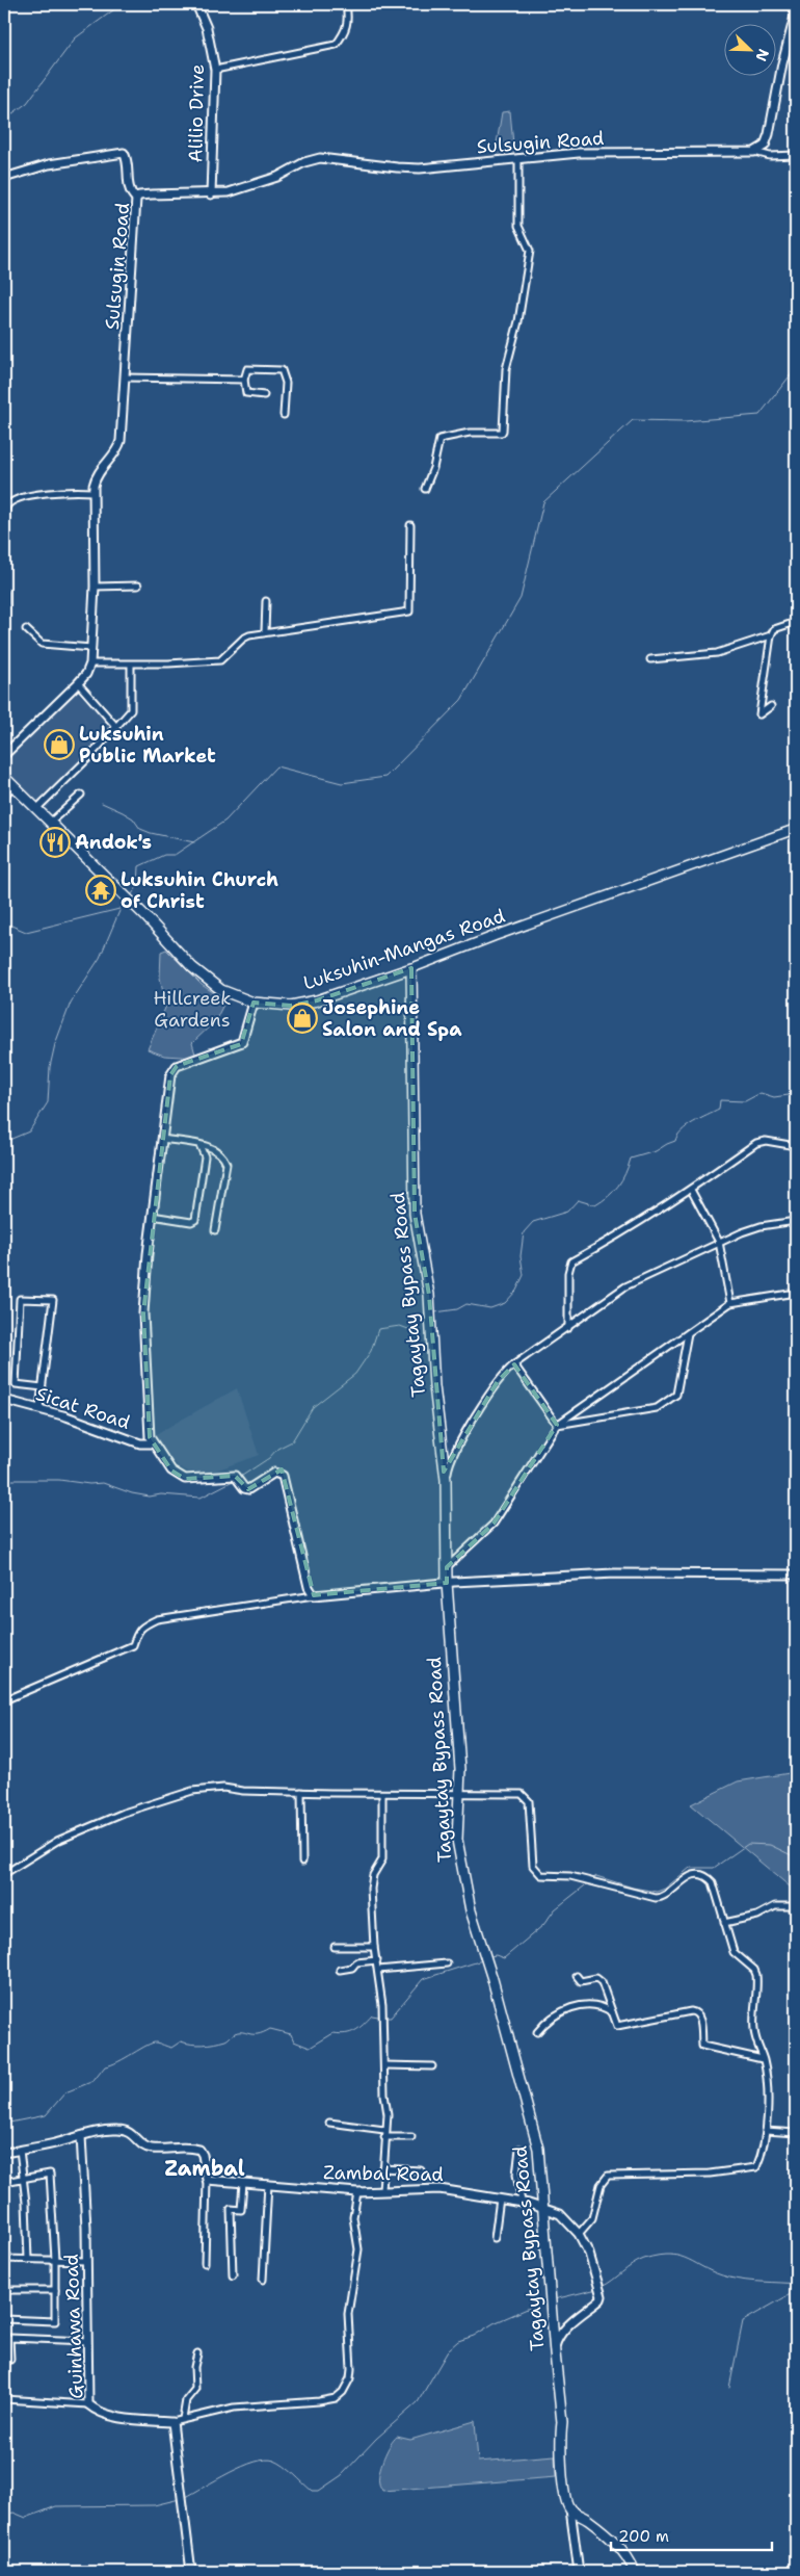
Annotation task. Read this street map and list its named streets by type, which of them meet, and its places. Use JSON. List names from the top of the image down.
{
  "streets": {
    "main road": ["Luksuhin-Mangas Road", "Tagaytay Bypass Road"],
    "street": [
      "Alilio Drive",
      "Sulsugin Road",
      "Sicat Road",
      "Zambal Road",
      "Guinhawa Road"
    ]
  },
  "crossings": [
    ["Alilio Drive", "Sulsugin Road"],
    ["Luksuhin-Mangas Road", "Tagaytay Bypass Road"],
    ["Tagaytay Bypass Road", "Zambal Road"]
  ],
  "districts": ["Zambal"],
  "parks": ["Hillcreek Gardens"],
  "places": {
    "shop": ["Luksuhin Public Market", "Josephine Salon and Spa"],
    "restaurant": ["Andok's"],
    "temple": ["Luksuhin Church of Christ"]
  },
  "scale_bar": "200 m",
  "north": "bottom right"
}
